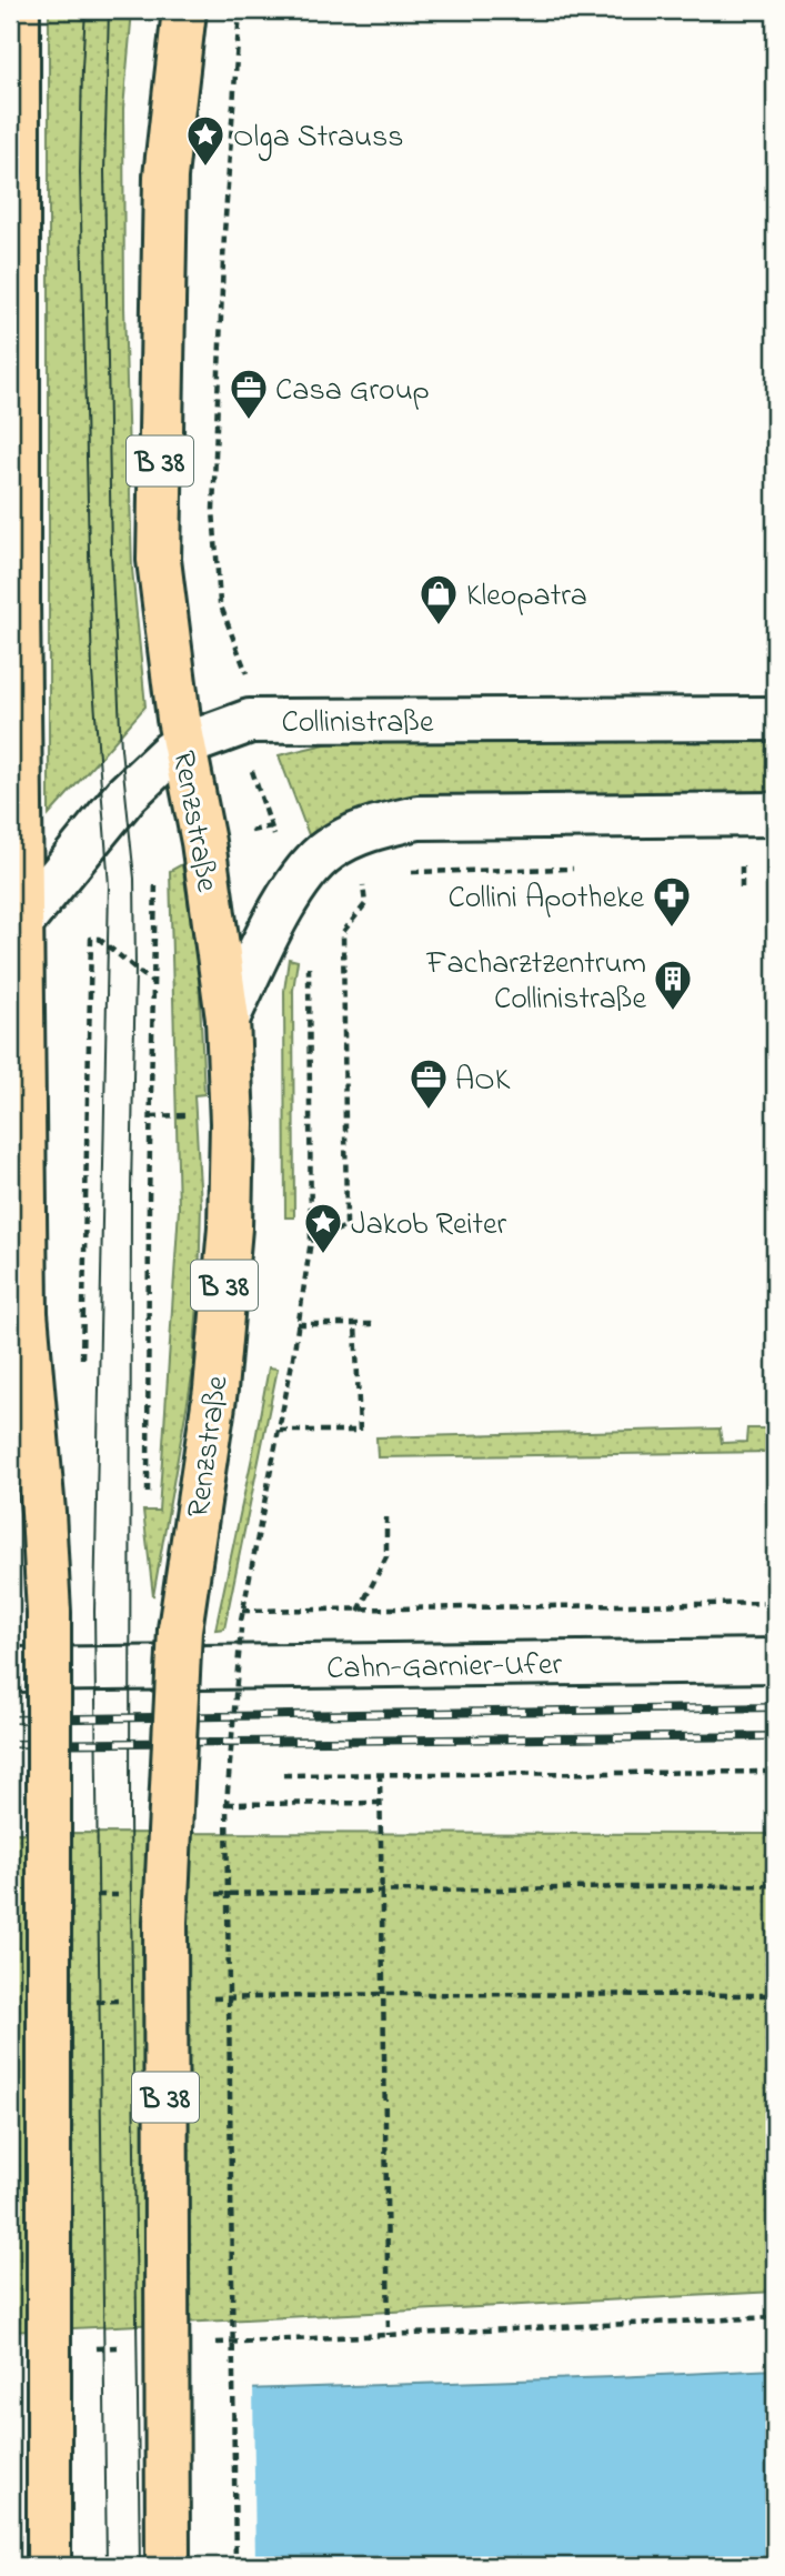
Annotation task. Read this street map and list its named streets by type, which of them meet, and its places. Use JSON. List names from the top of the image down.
{
  "streets": {
    "main road": ["B 38", "Renzstraße"],
    "street": ["Collinistraße", "Cahn-Garnier-Ufer"]
  },
  "crossings": [
    ["Collinistraße", "Renzstraße"]
  ],
  "places": {
    "place": ["Olga Strauss", "Jakob Reiter"],
    "office": ["Casa Group", "AOK"],
    "shop": ["Kleopatra"],
    "pharmacy": ["Collini Apotheke"],
    "building": ["Facharztzentrum Collinistraße"]
  }
}
